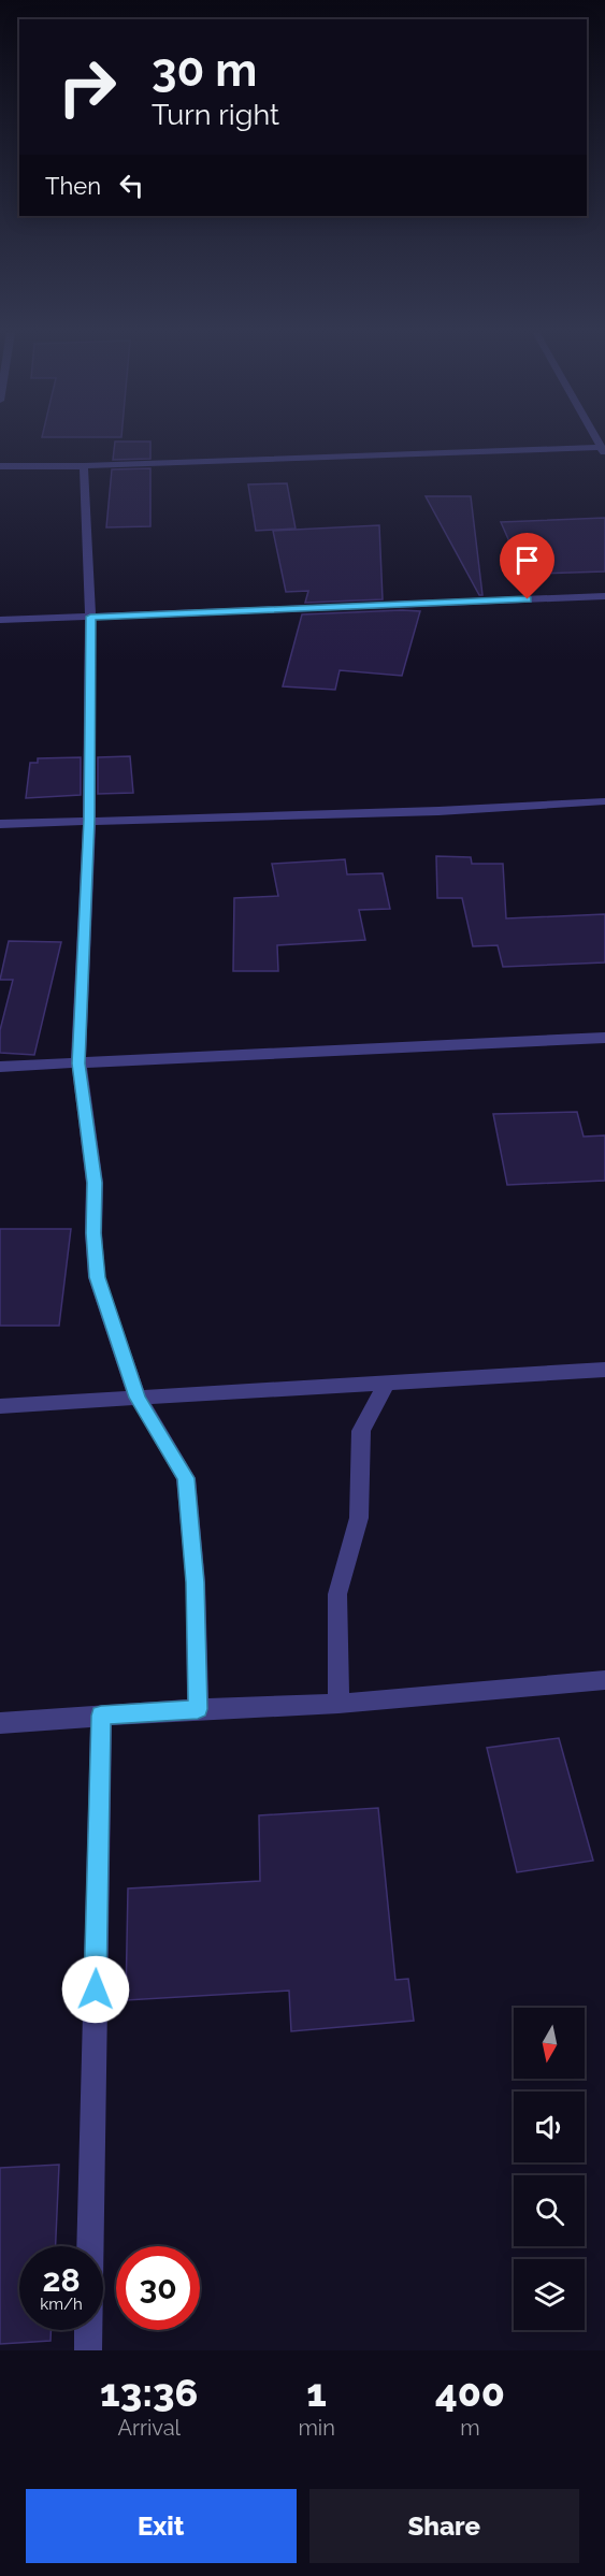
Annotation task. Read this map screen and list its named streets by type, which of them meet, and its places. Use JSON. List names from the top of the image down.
{
  "north": "bottom",
  "page": {
    "turn": ["30 m", "Turn right"],
    "then": "Then",
    "speed": "28 km/h",
    "limit": "30",
    "eta": [
      "13:36",
      "Arrival",
      "1",
      "min",
      "400",
      "m"
    ],
    "buttons": ["Exit", "Share"]
  }
}
